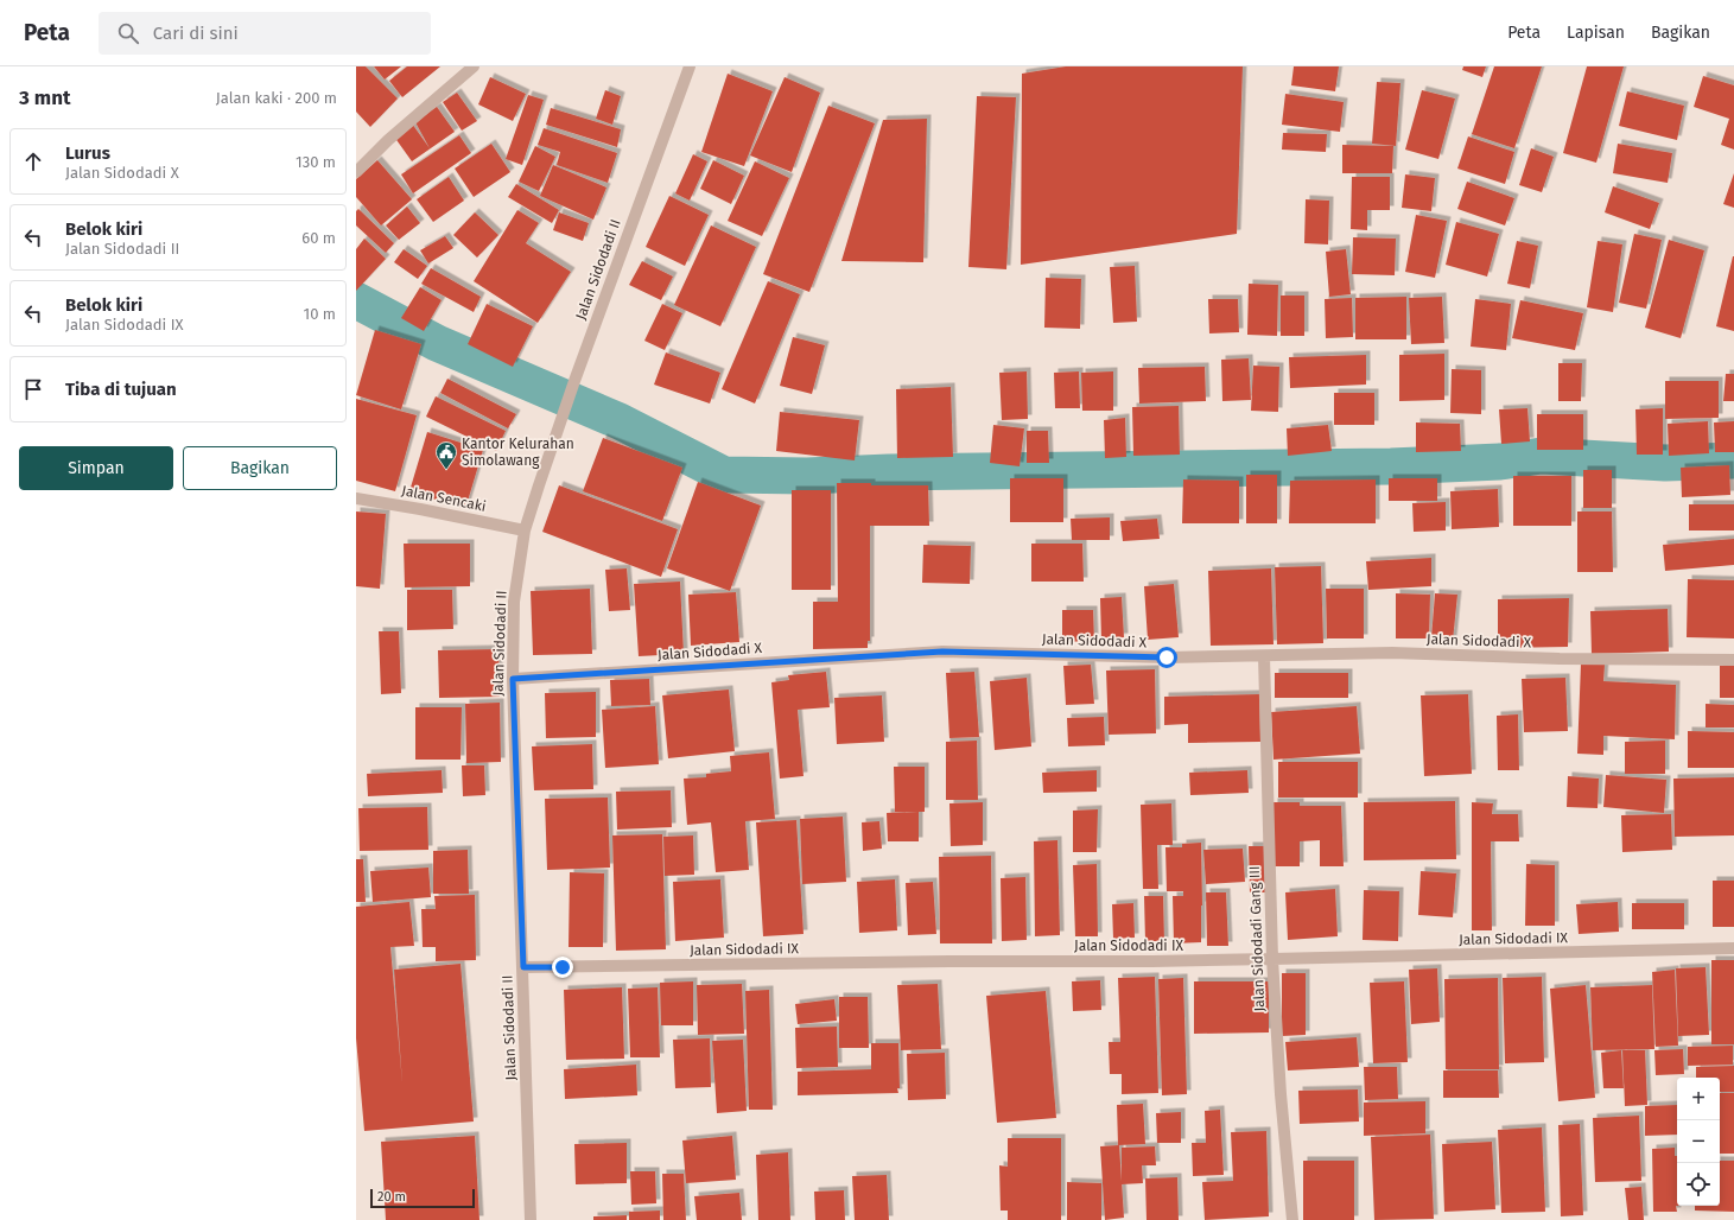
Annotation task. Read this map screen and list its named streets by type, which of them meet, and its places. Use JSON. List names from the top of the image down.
{
  "streets": {
    "street": [
      "Jalan Sidodadi II",
      "Jalan Sencaki",
      "Jalan Sidodadi X",
      "Jalan Sidodadi Gang III",
      "Jalan Sidodadi IX"
    ]
  },
  "crossings": [
    ["Jalan Sidodadi II", "Jalan Sencaki"],
    ["Jalan Sidodadi II", "Jalan Sidodadi X"],
    ["Jalan Sidodadi II", "Jalan Sidodadi IX"],
    ["Jalan Sidodadi X", "Jalan Sidodadi Gang III"],
    ["Jalan Sidodadi Gang III", "Jalan Sidodadi IX"]
  ],
  "places": {
    "public building": ["Kantor Kelurahan Simolawang"]
  },
  "scale_bar": "20 m",
  "page": {
    "header": "Peta",
    "search": "Cari di sini",
    "nav": ["Peta", "Lapisan", "Bagikan"],
    "heading": ["3 mnt", "Jalan kaki · 200 m"],
    "list": [
      ["Lurus", "Jalan Sidodadi X", "130 m"],
      ["Belok kiri", "Jalan Sidodadi II", "60 m"],
      ["Belok kiri", "Jalan Sidodadi IX", "10 m"],
      "Tiba di tujuan"
    ],
    "buttons": ["Simpan", "Bagikan"],
    "map_buttons": ["+", "−"],
    "scale": "20 m"
  }
}
